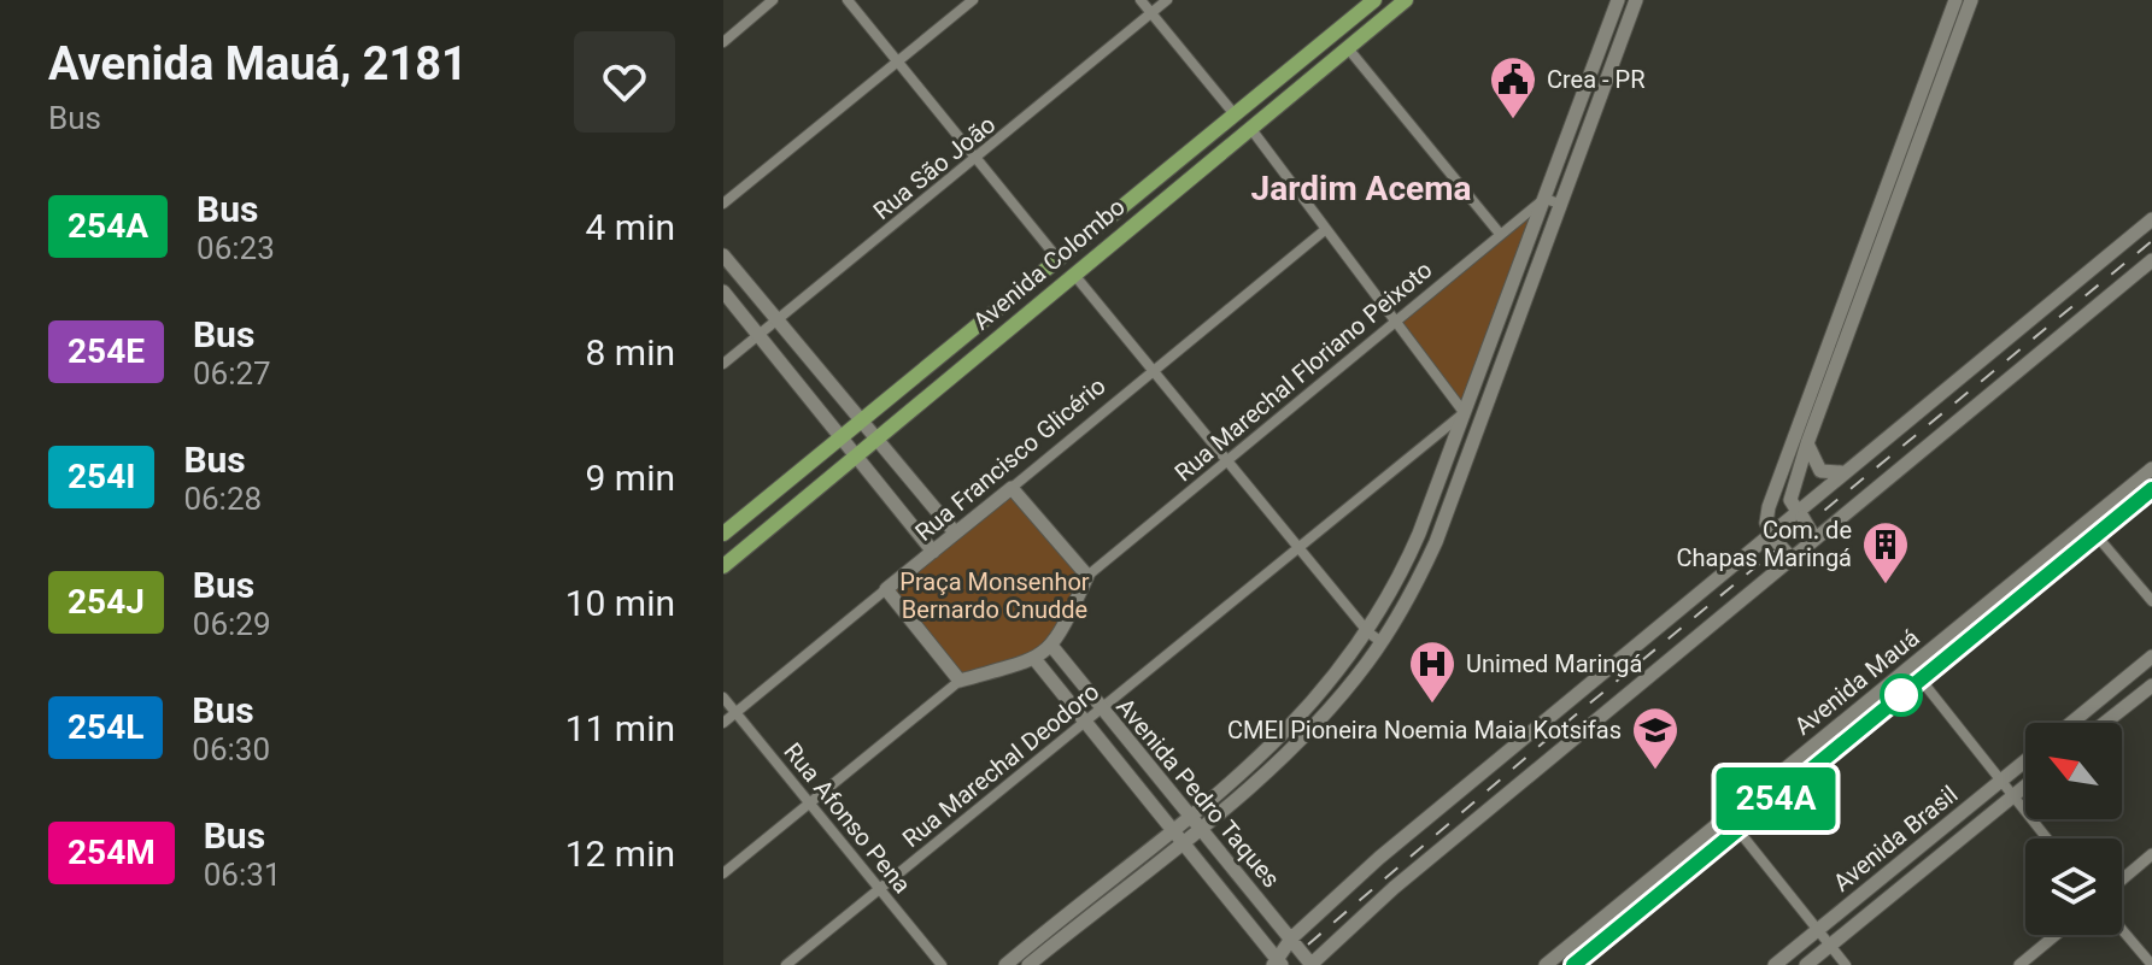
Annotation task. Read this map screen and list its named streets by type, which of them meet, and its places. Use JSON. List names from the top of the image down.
{
  "streets": {
    "main road": [
      "Avenida Colombo",
      "Rua Francisco Glicério",
      "Avenida Mauá",
      "Avenida Pedro Taques",
      "Avenida Brasil"
    ],
    "street": [
      "Rua São João",
      "Rua Marechal Floriano Peixoto",
      "Rua Marechal Deodoro",
      "Rua Afonso Pena"
    ]
  },
  "crossings": [
    ["Rua Francisco Glicério", "Rua Afonso Pena"],
    ["Rua Marechal Deodoro", "Avenida Pedro Taques"],
    ["Rua Marechal Deodoro", "Rua Afonso Pena"]
  ],
  "districts": ["Jardim Acema"],
  "parks": ["Praça Monsenhor Bernardo Cnudde"],
  "places": {
    "public building": ["Crea - PR"],
    "building": ["Com. de Chapas Maringá"],
    "hospital": ["Unimed Maringá"],
    "school or university": ["CMEI Pioneira Noemia Maia Kotsifas"]
  },
  "lines": ["bus line 254A"],
  "north": "top left",
  "page": {
    "heading": ["Avenida Mauá, 2181", "Bus"],
    "on_map": "254A",
    "list": [
      {
        "mark": "254A",
        "name": "Bus",
        "note": "06:23",
        "value": "4 min"
      },
      {
        "mark": "254E",
        "name": "Bus",
        "note": "06:27",
        "value": "8 min"
      },
      {
        "mark": "254I",
        "name": "Bus",
        "note": "06:28",
        "value": "9 min"
      },
      {
        "mark": "254J",
        "name": "Bus",
        "note": "06:29",
        "value": "10 min"
      },
      {
        "mark": "254L",
        "name": "Bus",
        "note": "06:30",
        "value": "11 min"
      },
      {
        "mark": "254M",
        "name": "Bus",
        "note": "06:31",
        "value": "12 min"
      }
    ]
  }
}
